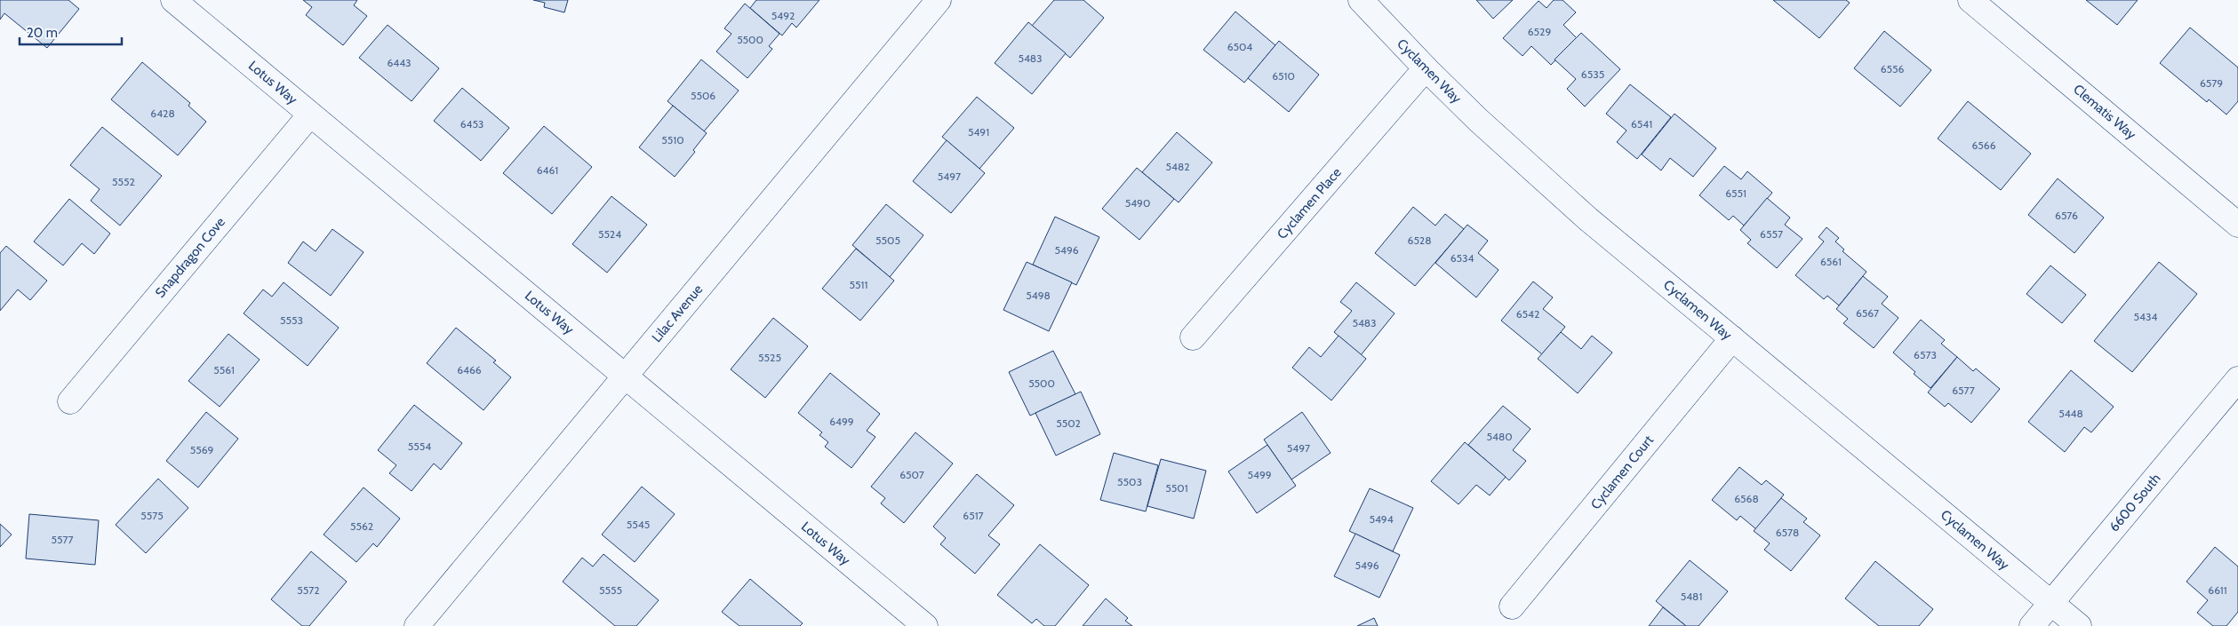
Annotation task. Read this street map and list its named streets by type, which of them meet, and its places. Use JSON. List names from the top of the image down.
{
  "streets": {
    "street": [
      "Cyclamen Way",
      "Lotus Way",
      "Clematis Way",
      "Cyclamen Place",
      "Snapdragon Cove",
      "Lilac Avenue",
      "Cyclamen Court",
      "6600 South"
    ]
  },
  "crossings": [
    ["Cyclamen Way", "Cyclamen Place"],
    ["Cyclamen Way", "Cyclamen Court"],
    ["Cyclamen Way", "6600 South"],
    ["Lotus Way", "Snapdragon Cove"],
    ["Lotus Way", "Lilac Avenue"]
  ],
  "house_numbers": [
    "5492",
    "6529",
    "5500",
    "6504",
    "5483",
    "6443",
    "6556",
    "6535",
    "6510",
    "6579",
    "5506",
    "6428",
    "6453",
    "6541",
    "5491",
    "5510",
    "6566",
    "5482",
    "6461",
    "5497",
    "5552",
    "6551",
    "5490",
    "6576",
    "5524",
    "6557",
    "5505",
    "6528",
    "5496",
    "6534",
    "6561",
    "5511",
    "5498",
    "6567",
    "6542",
    "5434",
    "5553",
    "5483",
    "6573",
    "5525",
    "5561",
    "6466",
    "5500",
    "6577",
    "5448",
    "6499",
    "5502",
    "5480",
    "5554",
    "5497",
    "5569",
    "6507",
    "5499",
    "5503",
    "5501",
    "6568",
    "5575",
    "6517",
    "5494",
    "5545",
    "5562",
    "6578",
    "5577",
    "5496",
    "5572",
    "5555",
    "6611",
    "5481"
  ],
  "scale_bar": "20 m"
}
